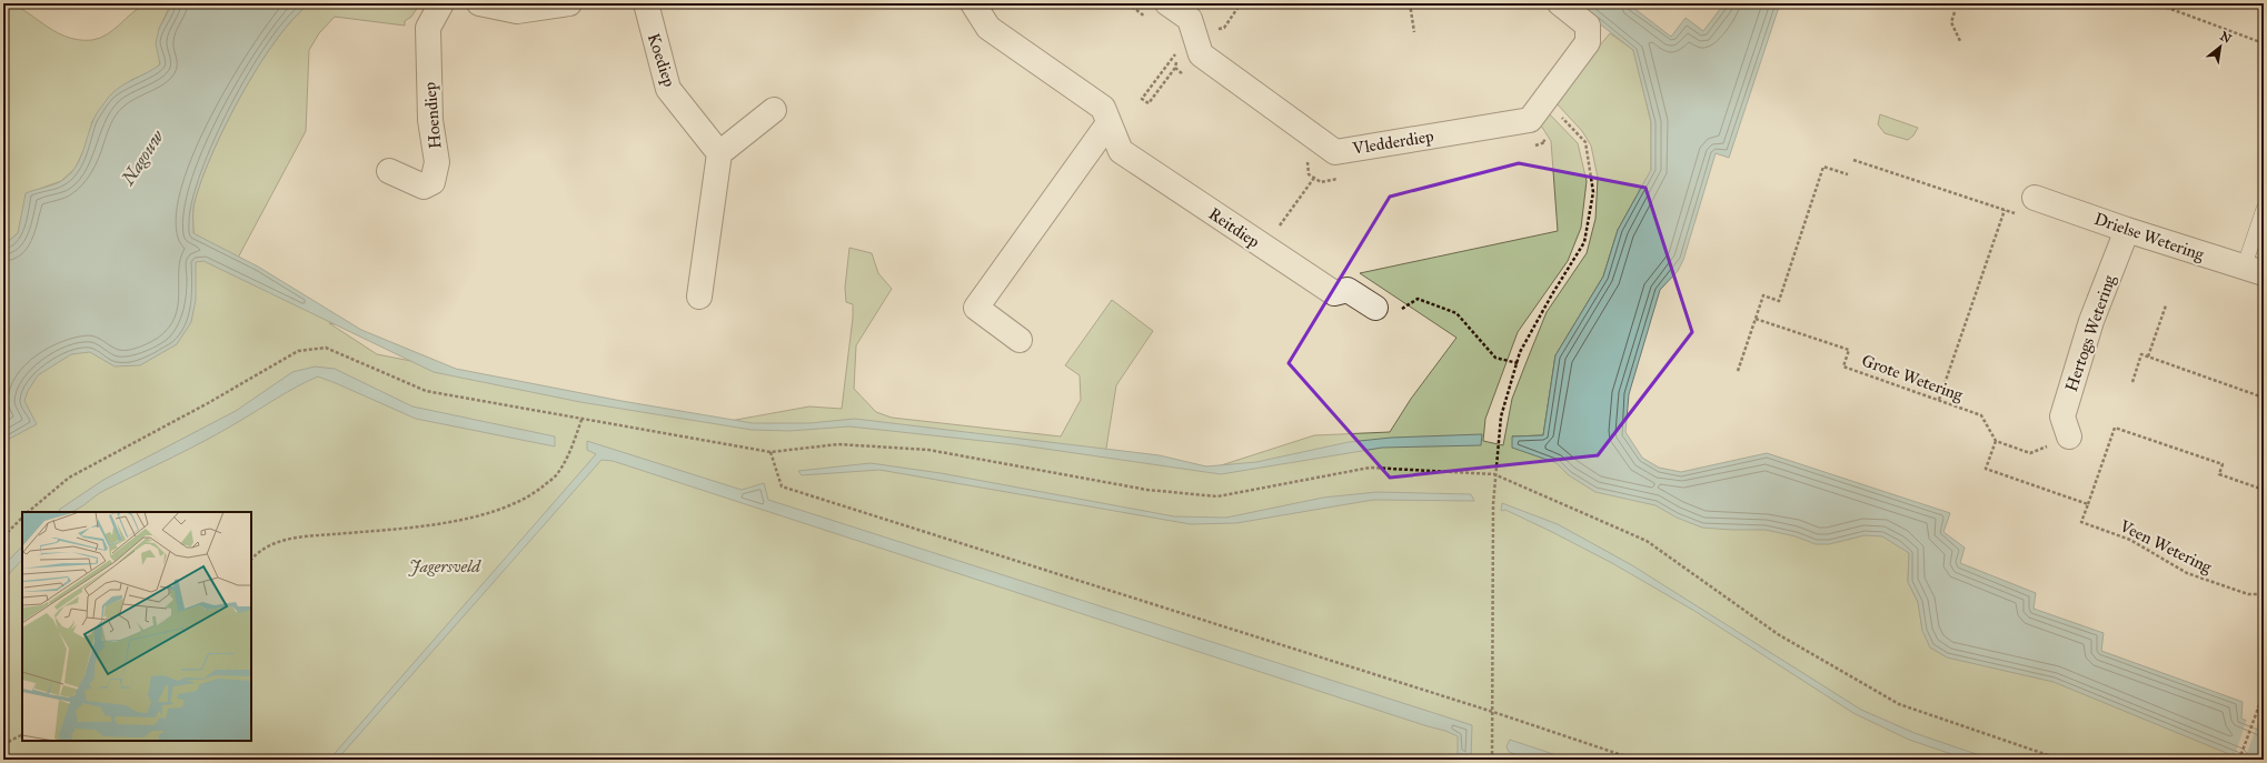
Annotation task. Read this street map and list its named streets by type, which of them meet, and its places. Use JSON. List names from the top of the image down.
{
  "streets": {
    "street": [
      "Koediep",
      "Hoendiep",
      "Vledderdiep",
      "Reitdiep",
      "Drielse Wetering",
      "Hertogs Wetering"
    ],
    "path": ["Grote Wetering", "Veen Wetering"]
  },
  "crossings": [
    ["Drielse Wetering", "Hertogs Wetering"]
  ],
  "water": ["Nagouw"],
  "parks": ["Jagersveld"],
  "north": "top right"
}
